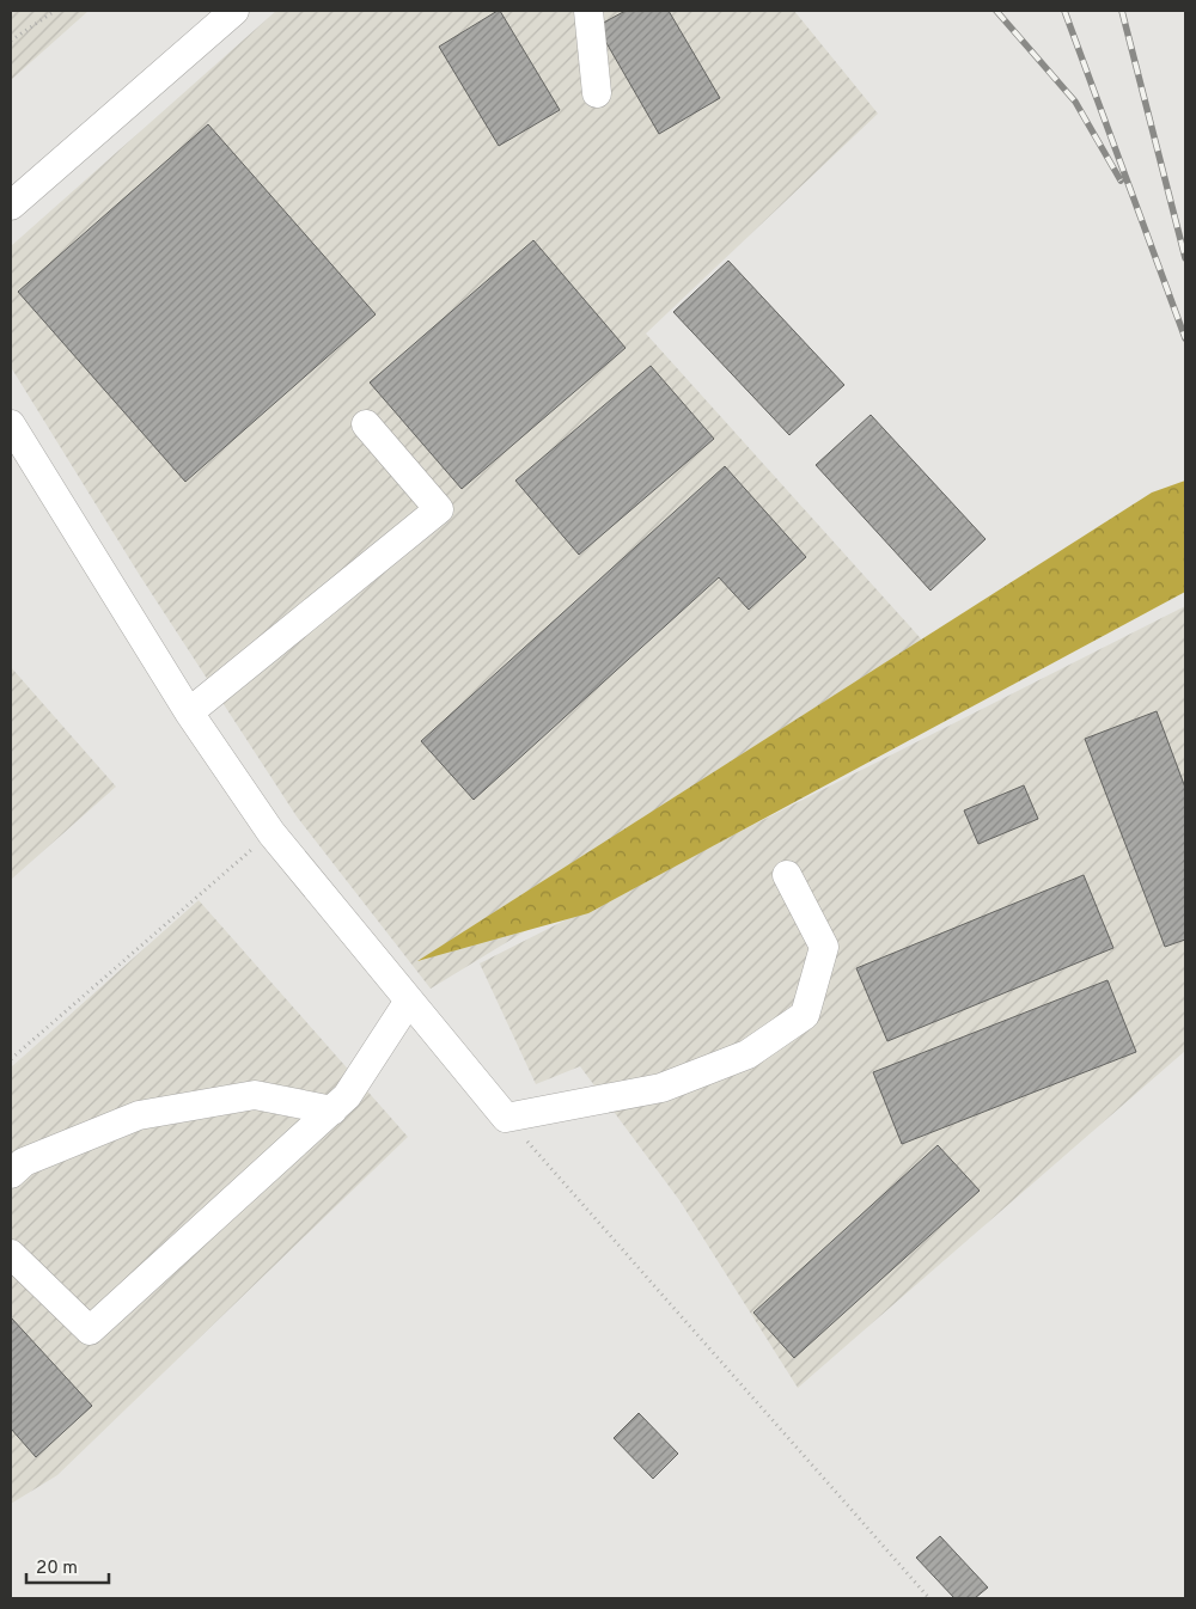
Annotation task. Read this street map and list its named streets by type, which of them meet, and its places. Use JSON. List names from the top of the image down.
{
  "scale_bar": "20 m"
}
